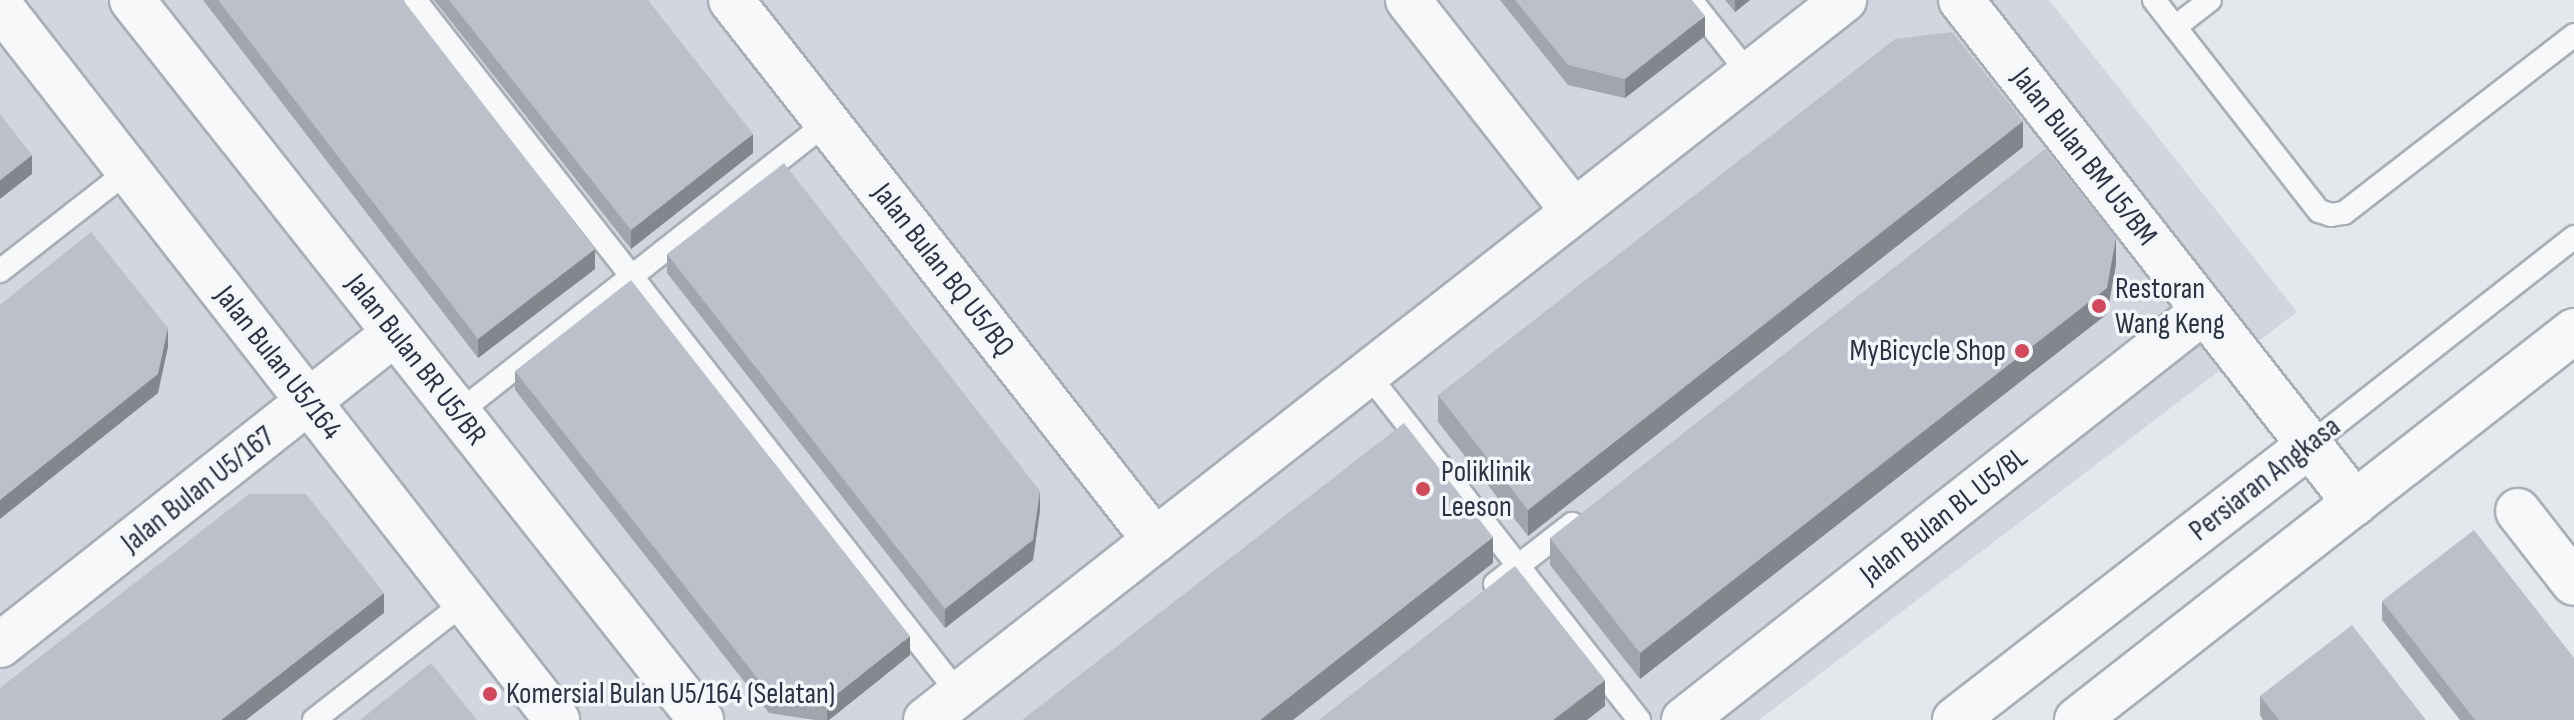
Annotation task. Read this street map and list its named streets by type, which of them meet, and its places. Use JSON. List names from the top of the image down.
{
  "streets": {
    "street": [
      "Jalan Bulan BM U5/BM",
      "Jalan Bulan BQ U5/BQ",
      "Jalan Bulan BR U5/BR",
      "Jalan Bulan U5/164",
      "Persiaran Angkasa",
      "Jalan Bulan U5/167",
      "Jalan Bulan BL U5/BL"
    ]
  },
  "crossings": [
    ["Jalan Bulan BM U5/BM", "Persiaran Angkasa"],
    ["Jalan Bulan BM U5/BM", "Jalan Bulan BL U5/BL"],
    ["Jalan Bulan BR U5/BR", "Jalan Bulan U5/167"],
    ["Jalan Bulan U5/164", "Jalan Bulan U5/167"]
  ],
  "places": [
    "Restoran Wang Keng",
    "MyBicycle Shop",
    "Poliklinik Leeson",
    "Komersial Bulan U5/164 (Selatan)"
  ]
}
